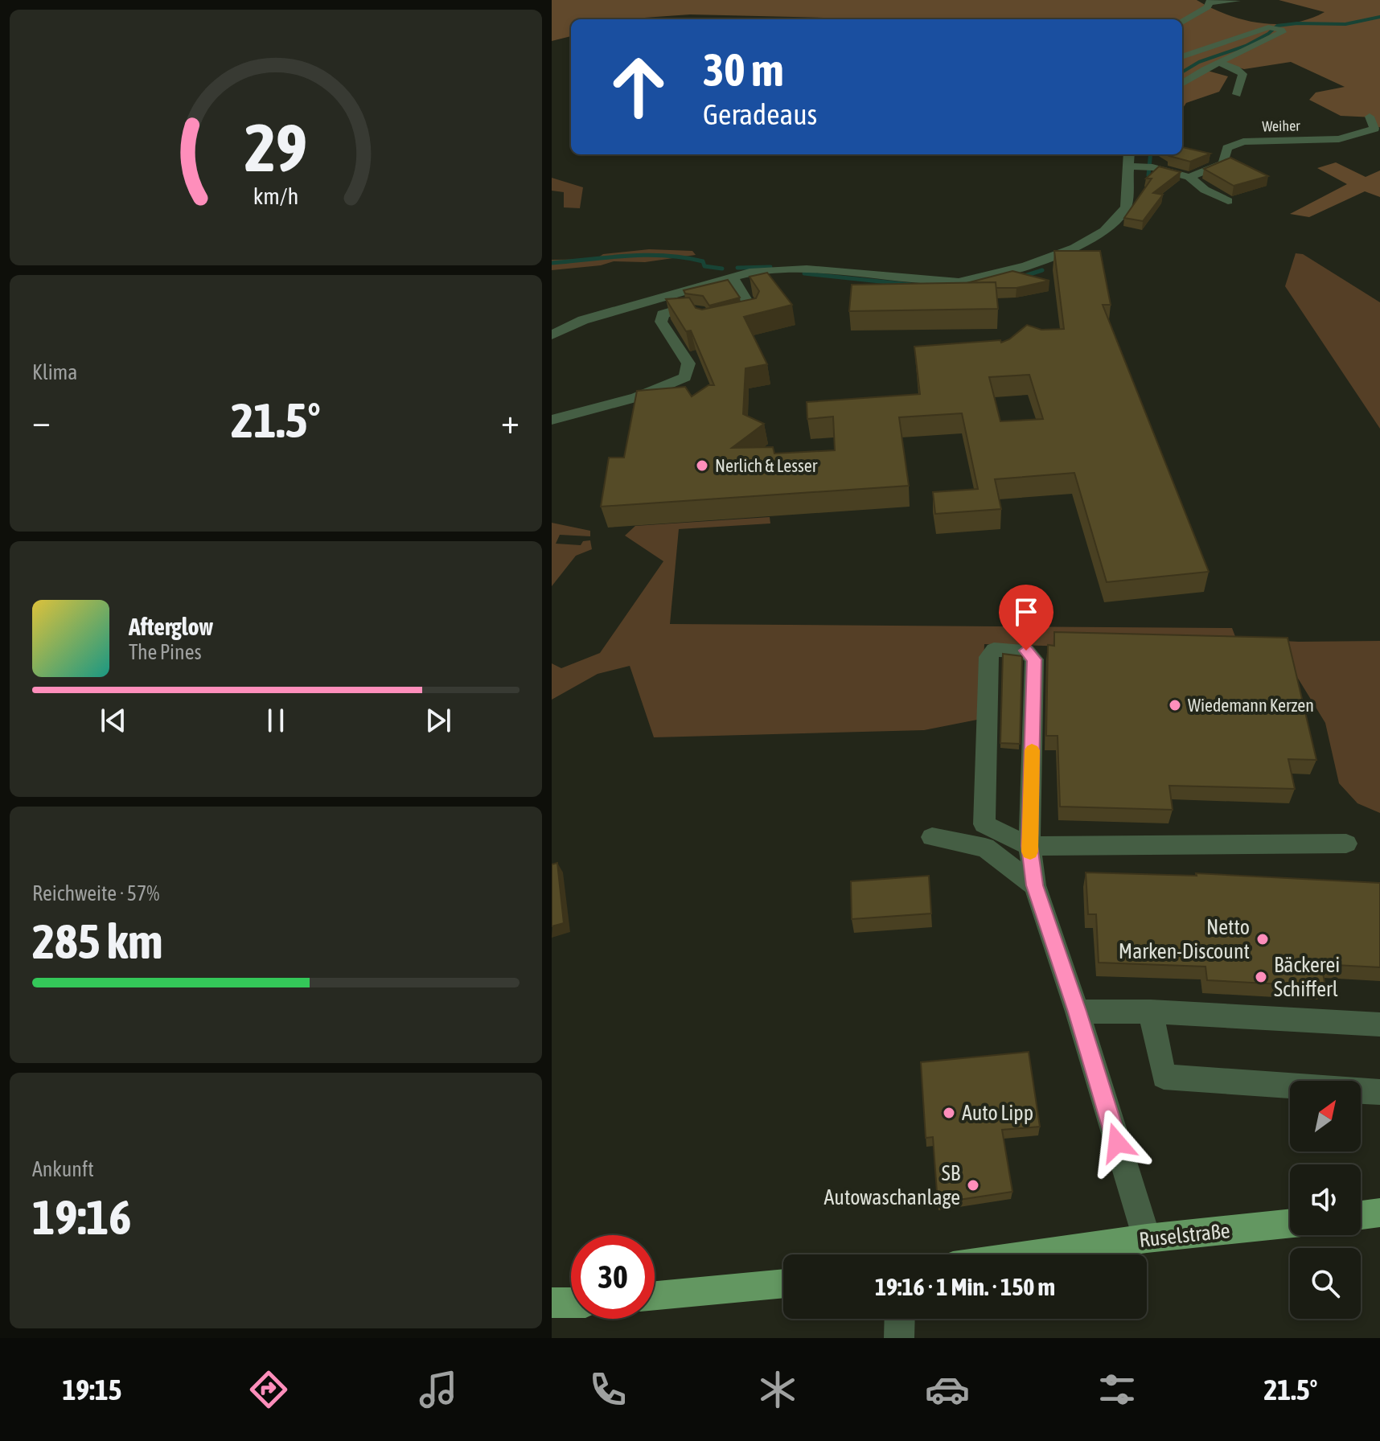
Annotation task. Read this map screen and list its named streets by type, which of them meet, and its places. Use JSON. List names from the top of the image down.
{
  "streets": {
    "main road": ["Ruselstraße"],
    "street": ["Weiher"]
  },
  "places": [
    "Nerlich & Lesser",
    "Wiedemann Kerzen",
    "Netto Marken-Discount",
    "Bäckerei Schifferl",
    "Auto Lipp",
    "SB Autowaschanlage"
  ],
  "north": "top right",
  "page": {
    "turn": ["30 m", "Geradeaus"],
    "tile": [
      "Klima",
      ["Reichweite · 57%", "285 km"],
      ["Ankunft", "19:16"]
    ],
    "heat": ["−", "21.5°", "+"],
    "song": ["Afterglow", "The Pines"],
    "limit": "30",
    "trip": "19:16 · 1 Min. · 150 m",
    "tabs": ["19:15", "21.5°"],
    "gauge": ["29", "km/h"]
  }
}
